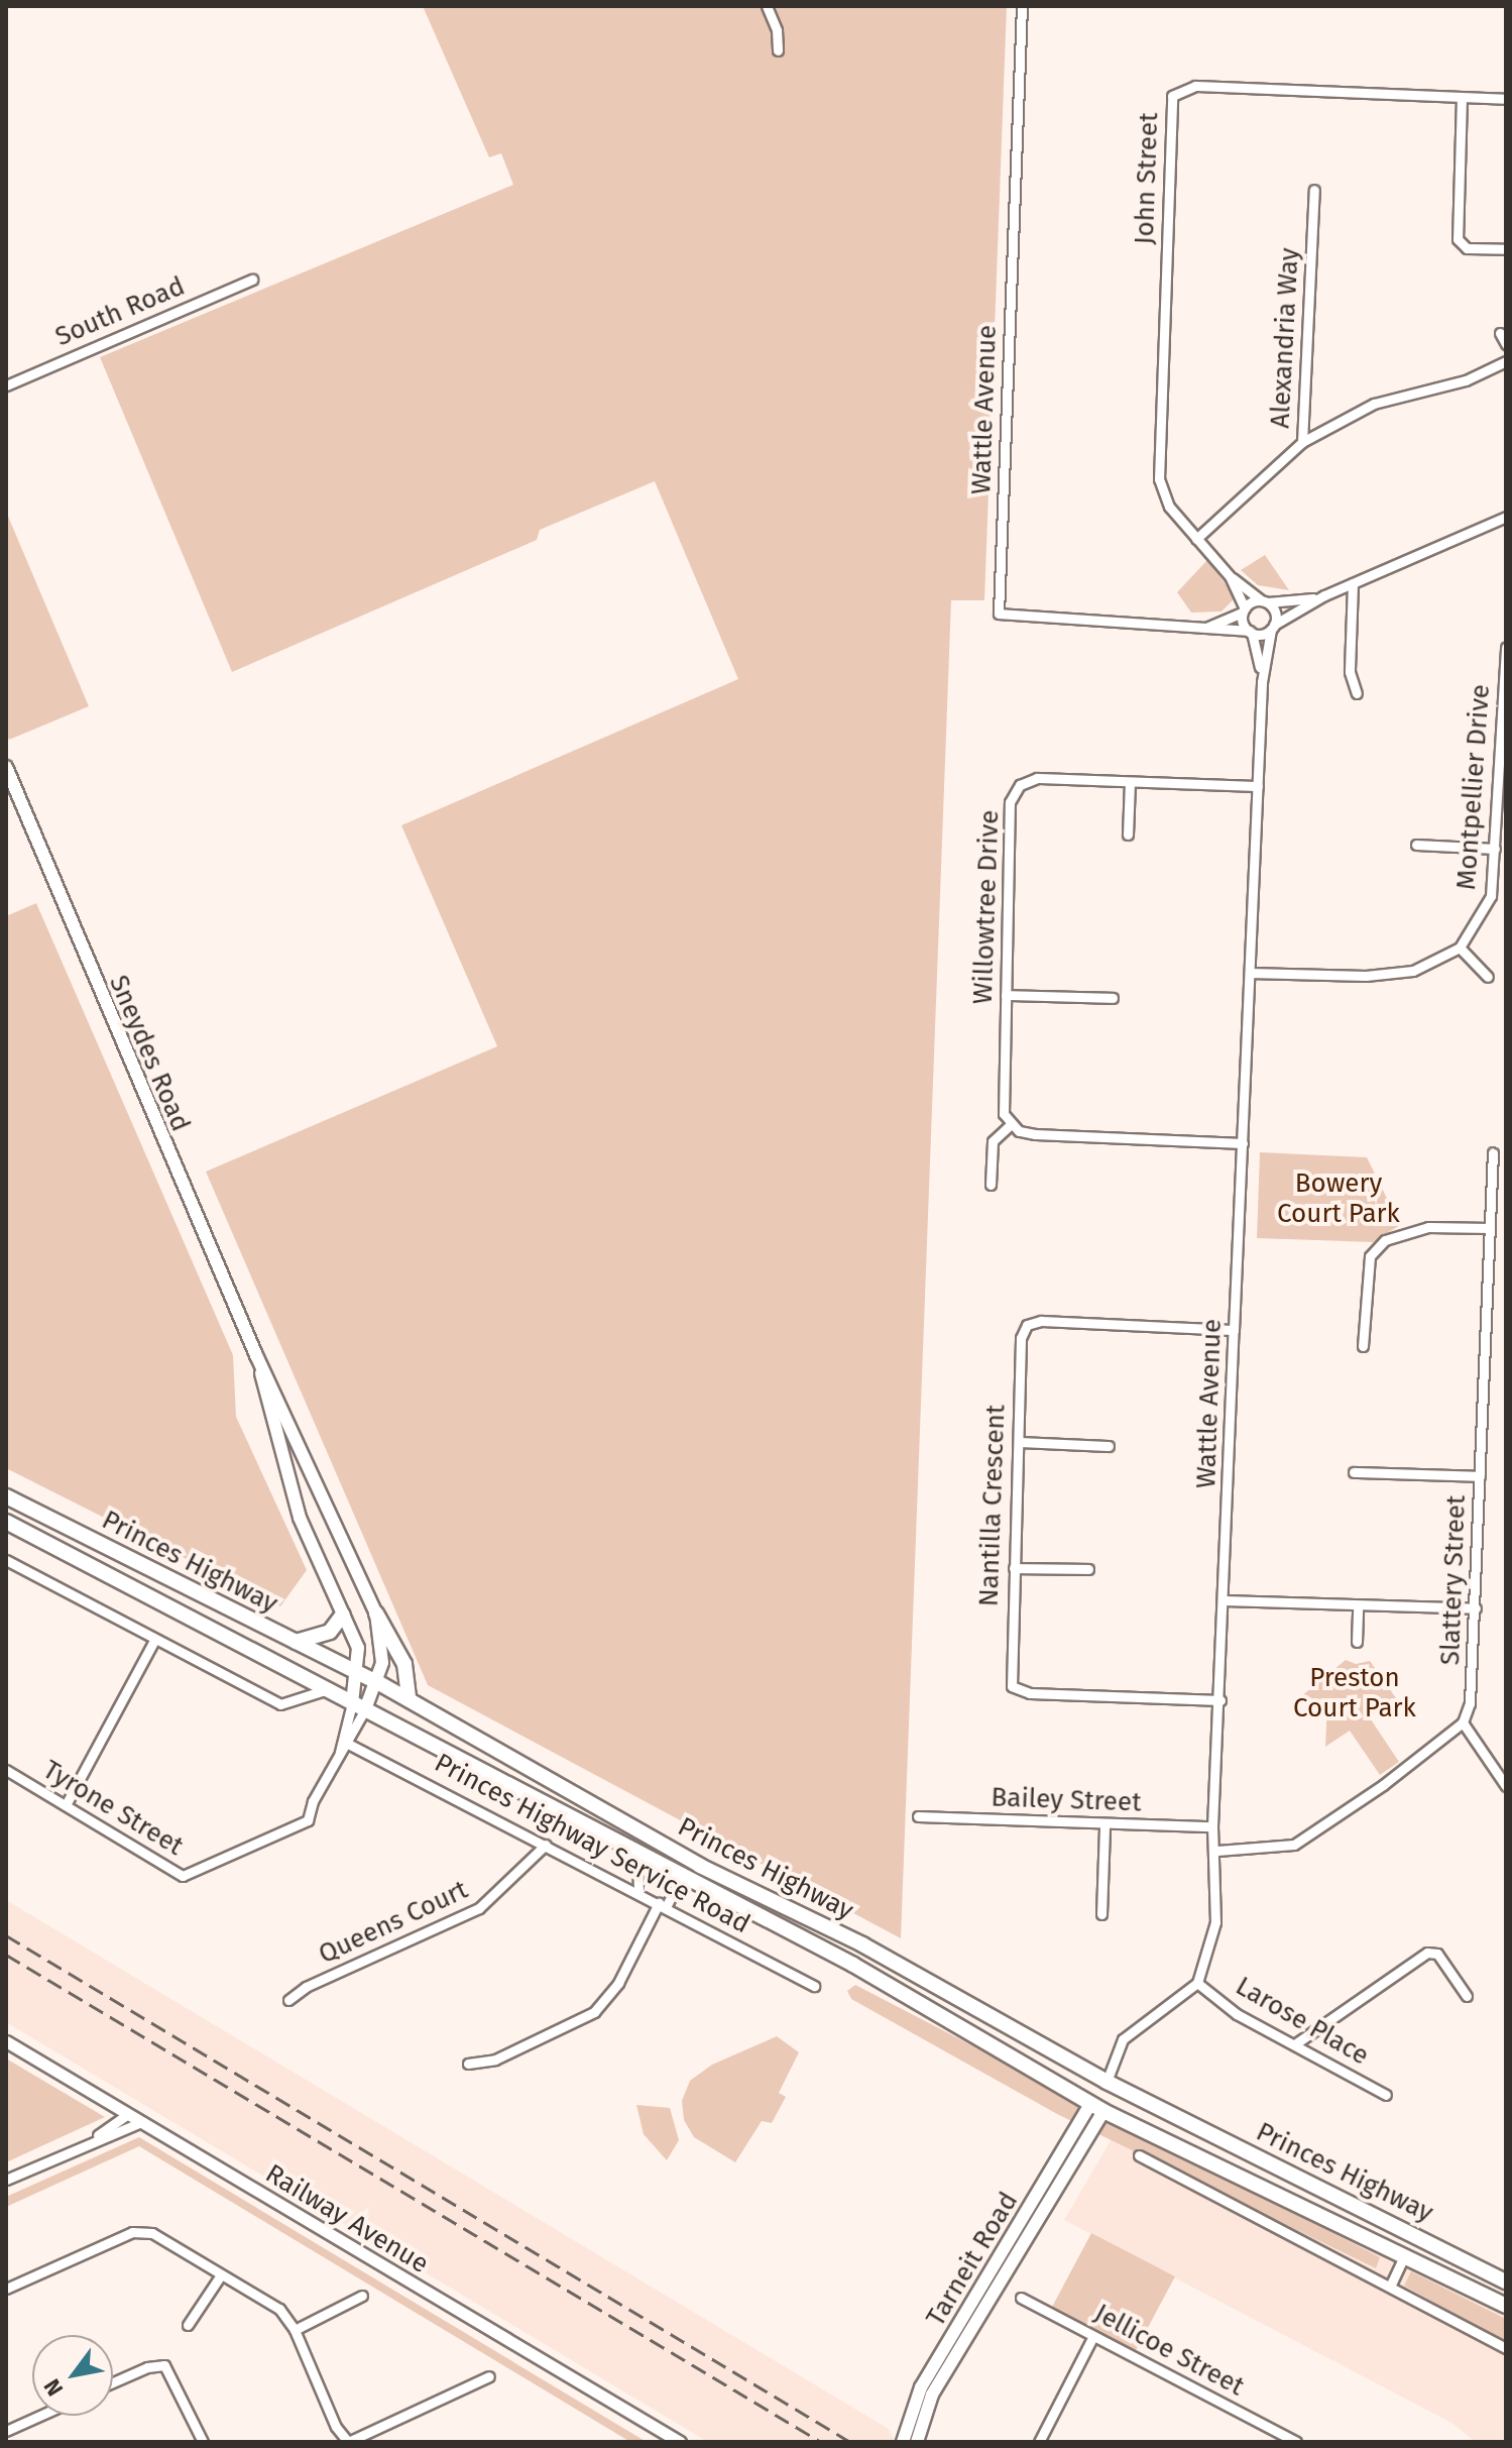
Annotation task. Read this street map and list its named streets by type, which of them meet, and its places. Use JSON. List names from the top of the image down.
{
  "streets": {
    "highway": ["Princes Highway"],
    "main road": ["Sneydes Road", "Tarneit Road"],
    "street": [
      "John Street",
      "South Road",
      "Alexandria Way",
      "Wattle Avenue",
      "Montpellier Drive",
      "Willowtree Drive",
      "Nantilla Crescent",
      "Slattery Street",
      "Bailey Street",
      "Tyrone Street",
      "Princes Highway Service Road",
      "Queens Court",
      "Larose Place",
      "Railway Avenue",
      "Jellicoe Street"
    ]
  },
  "crossings": [
    ["John Street", "Alexandria Way"],
    ["John Street", "Wattle Avenue"],
    ["Wattle Avenue", "Willowtree Drive"],
    ["Wattle Avenue", "Nantilla Crescent"],
    ["Wattle Avenue", "Bailey Street"],
    ["Wattle Avenue", "Larose Place"],
    ["Sneydes Road", "Princes Highway"],
    ["Sneydes Road", "Tyrone Street"],
    ["Princes Highway", "Tyrone Street"],
    ["Princes Highway", "Princes Highway Service Road"],
    ["Princes Highway", "Tarneit Road"],
    ["Tyrone Street", "Princes Highway Service Road"],
    ["Princes Highway Service Road", "Queens Court"]
  ],
  "parks": ["Bowery Court Park", "Preston Court Park"],
  "north": "bottom left"
}
